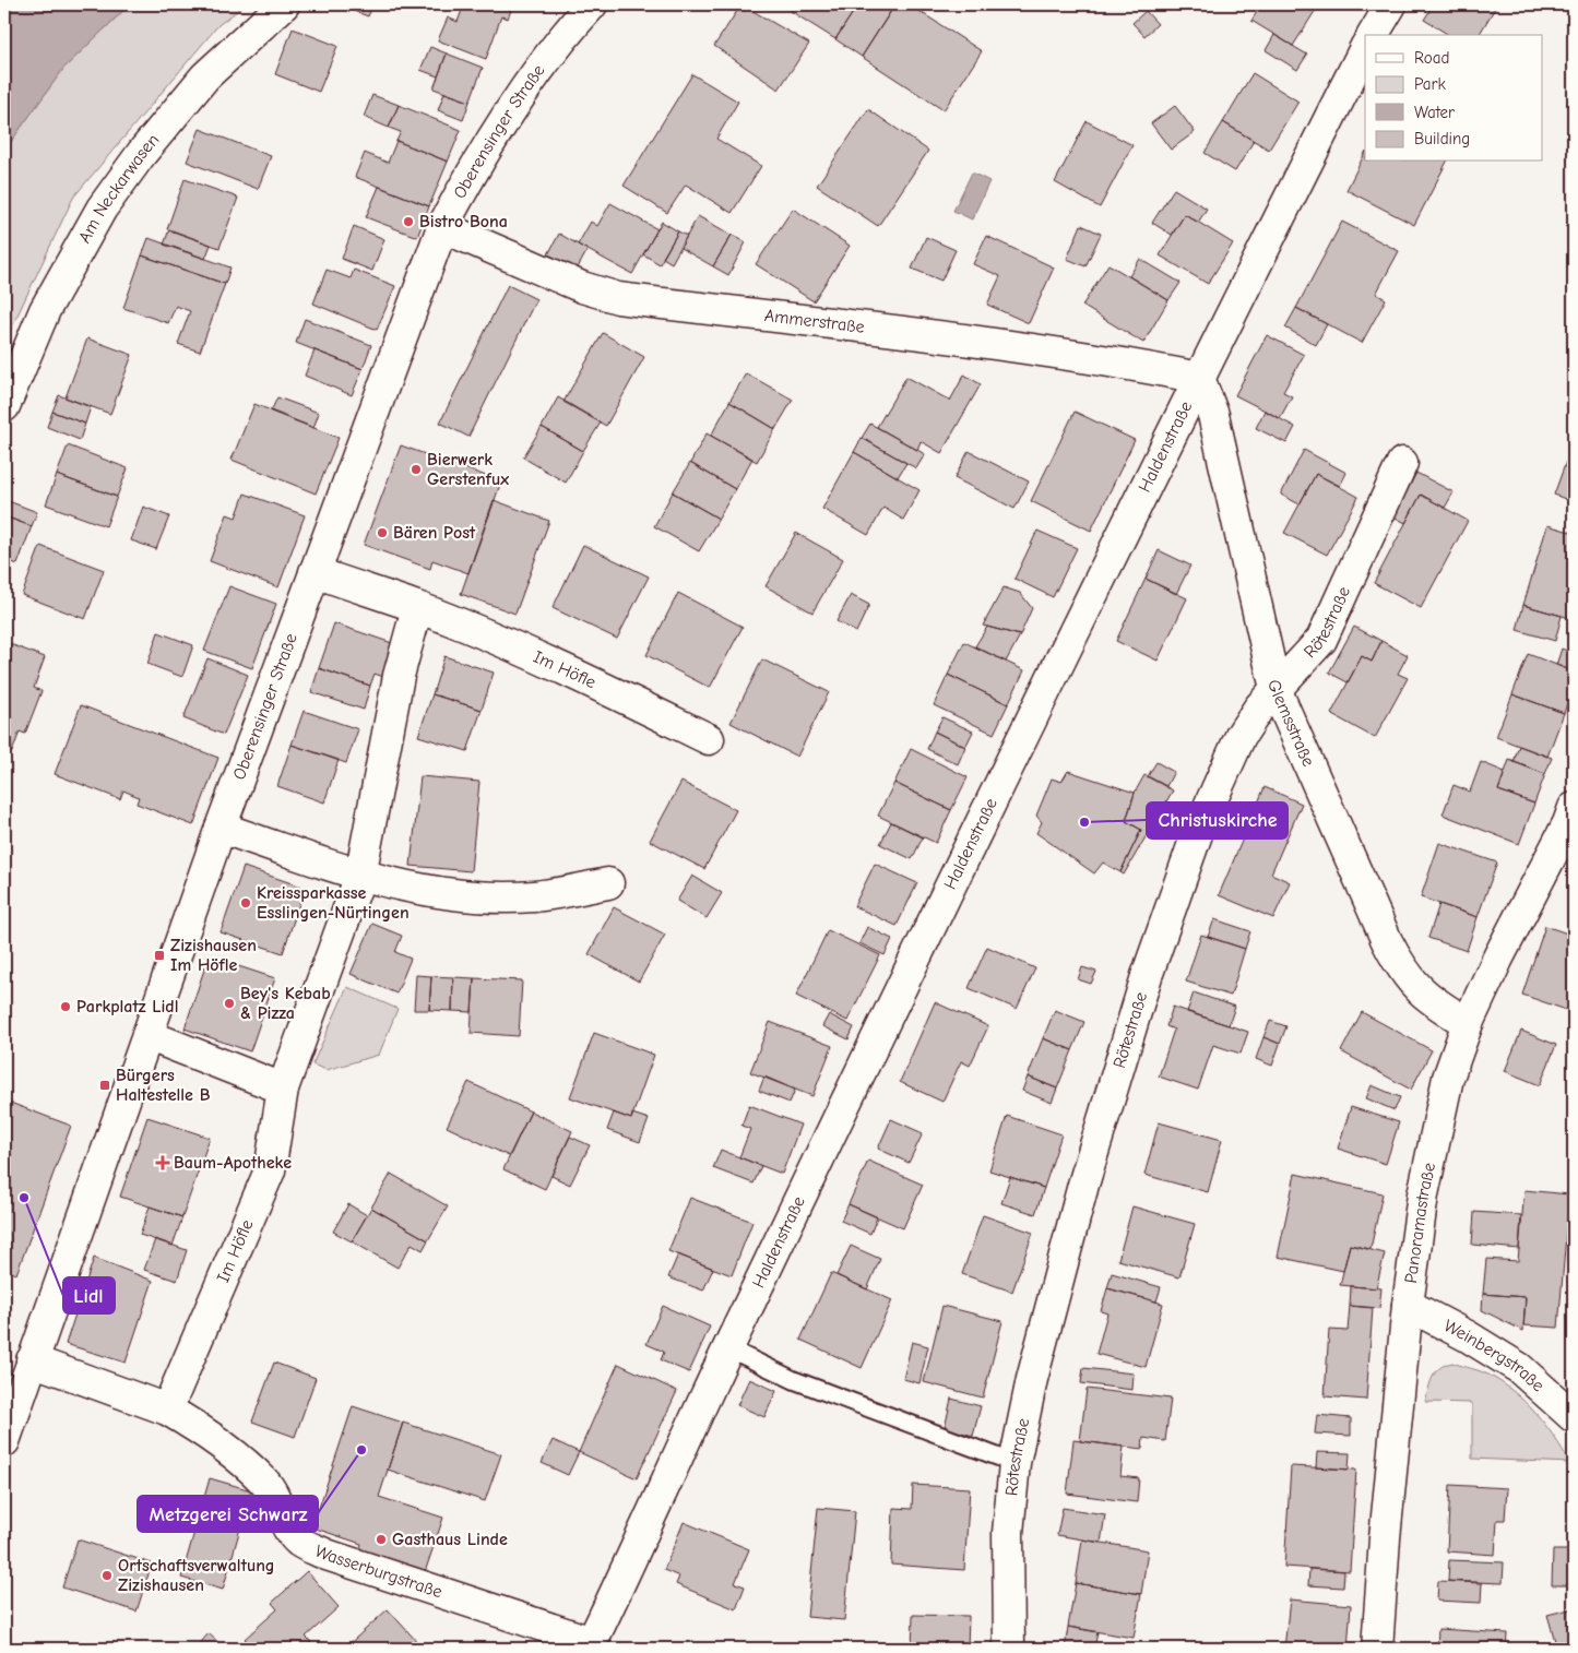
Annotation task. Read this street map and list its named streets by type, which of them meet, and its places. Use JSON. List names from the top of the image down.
{
  "streets": {
    "street": [
      "Oberensinger Straße",
      "Am Neckarwasen",
      "Ammerstraße",
      "Haldenstraße",
      "Rötestraße",
      "Im Höfle",
      "Glemsstraße",
      "Panoramastraße",
      "Weinbergstraße",
      "Wasserburgstraße"
    ]
  },
  "crossings": [
    ["Oberensinger Straße", "Ammerstraße"],
    ["Oberensinger Straße", "Im Höfle"],
    ["Oberensinger Straße", "Wasserburgstraße"],
    ["Ammerstraße", "Haldenstraße"],
    ["Ammerstraße", "Glemsstraße"],
    ["Haldenstraße", "Glemsstraße"],
    ["Haldenstraße", "Wasserburgstraße"],
    ["Rötestraße", "Glemsstraße"],
    ["Im Höfle", "Wasserburgstraße"],
    ["Glemsstraße", "Panoramastraße"],
    ["Panoramastraße", "Weinbergstraße"]
  ],
  "places": {
    "other": [
      "Bistro Bona",
      "Bierwerk Gerstenfux",
      "Bären Post",
      "Christuskirche",
      "Kreissparkasse Esslingen-Nürtingen",
      "Bey's Kebab & Pizza",
      "Parkplatz Lidl",
      "Lidl",
      "Metzgerei Schwarz",
      "Gasthaus Linde",
      "Ortschaftsverwaltung Zizishausen"
    ],
    "transit": ["Zizishausen Im Höfle", "Bürgers Haltestelle B"],
    "health": ["Baum-Apotheke"]
  },
  "legend": [
    "Road",
    "Park",
    "Water",
    "Building"
  ]
}
